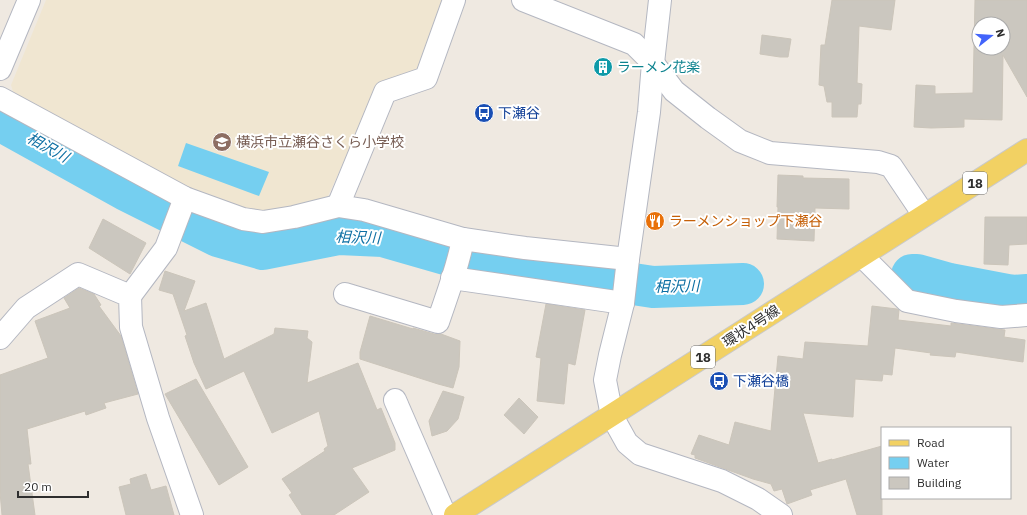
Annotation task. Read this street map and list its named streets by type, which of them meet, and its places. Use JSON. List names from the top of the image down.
{
  "streets": {
    "main road": ["18", "環状4号線"]
  },
  "water": ["相沢川"],
  "places": {
    "building": ["ラーメン花楽"],
    "bus stop": ["下瀬谷", "下瀬谷橋"],
    "school or university": ["横浜市立瀬谷さくら小学校"],
    "restaurant": ["ラーメンショップ下瀬谷"]
  },
  "legend": ["Road", "Water", "Building"],
  "scale_bar": "20 m",
  "north": "right"
}
